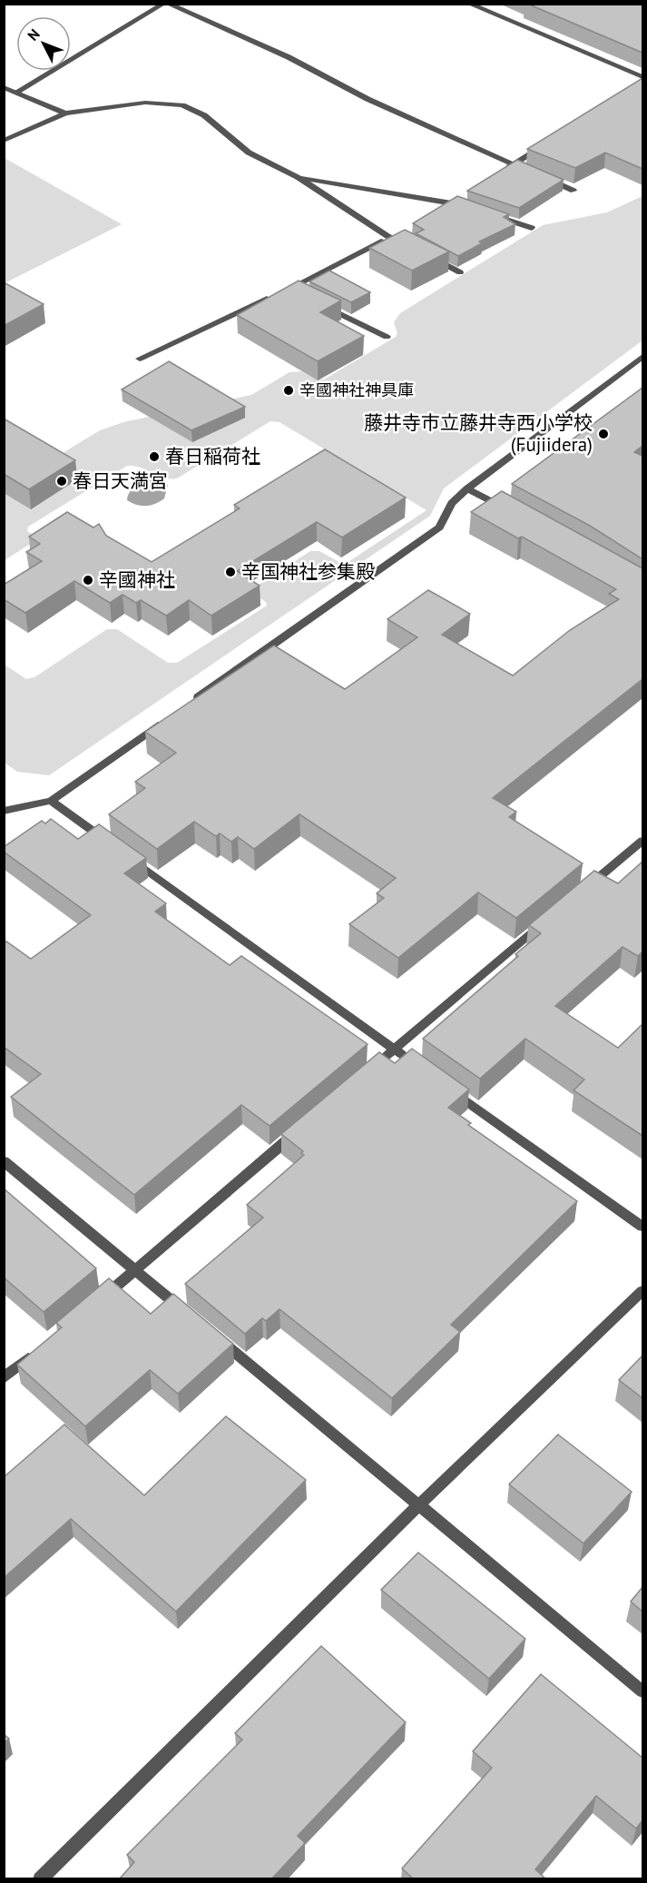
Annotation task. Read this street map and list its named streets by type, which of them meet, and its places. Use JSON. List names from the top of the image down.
{
  "places": [
    "辛國神社神具庫",
    "藤井寺市立藤井寺西小学校 (Fujiidera)",
    "春日稲荷社",
    "春日天満宮",
    "辛国神社参集殿",
    "辛國神社"
  ],
  "north": "top left"
}
